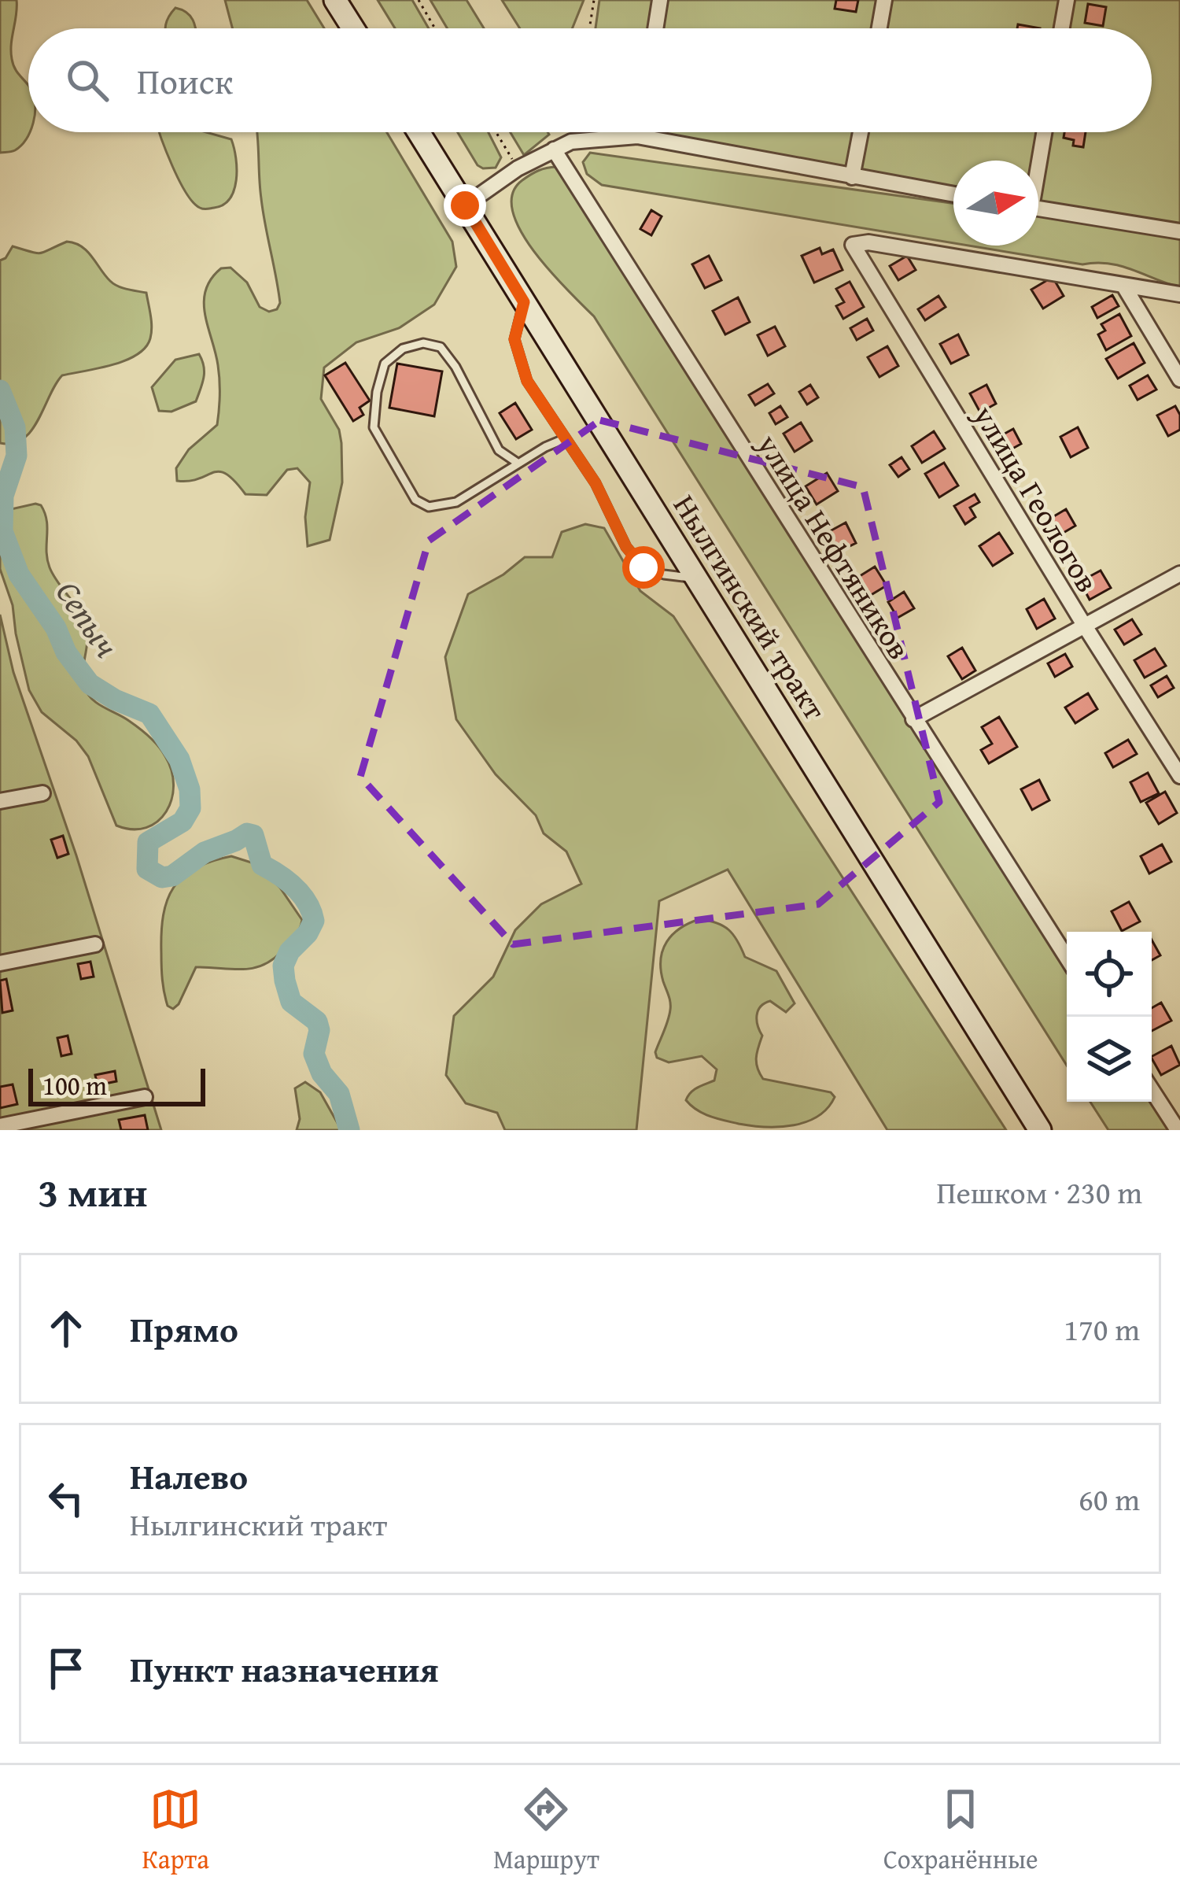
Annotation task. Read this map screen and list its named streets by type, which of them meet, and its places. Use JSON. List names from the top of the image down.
{
  "streets": {
    "main road": ["Нылгинский тракт"],
    "street": ["улица Геологов", "улица Нефтяников"]
  },
  "water": ["Сепыч"],
  "scale_bar": "100 m",
  "north": "right",
  "page": {
    "search": "Поиск",
    "scale": "100 m",
    "heading": ["3 мин", "Пешком · 230 m"],
    "list": [
      ["Прямо", "170 m"],
      ["Налево", "Нылгинский тракт", "60 m"],
      "Пункт назначения"
    ],
    "nav": ["Карта", "Маршрут", "Сохранённые"]
  }
}
